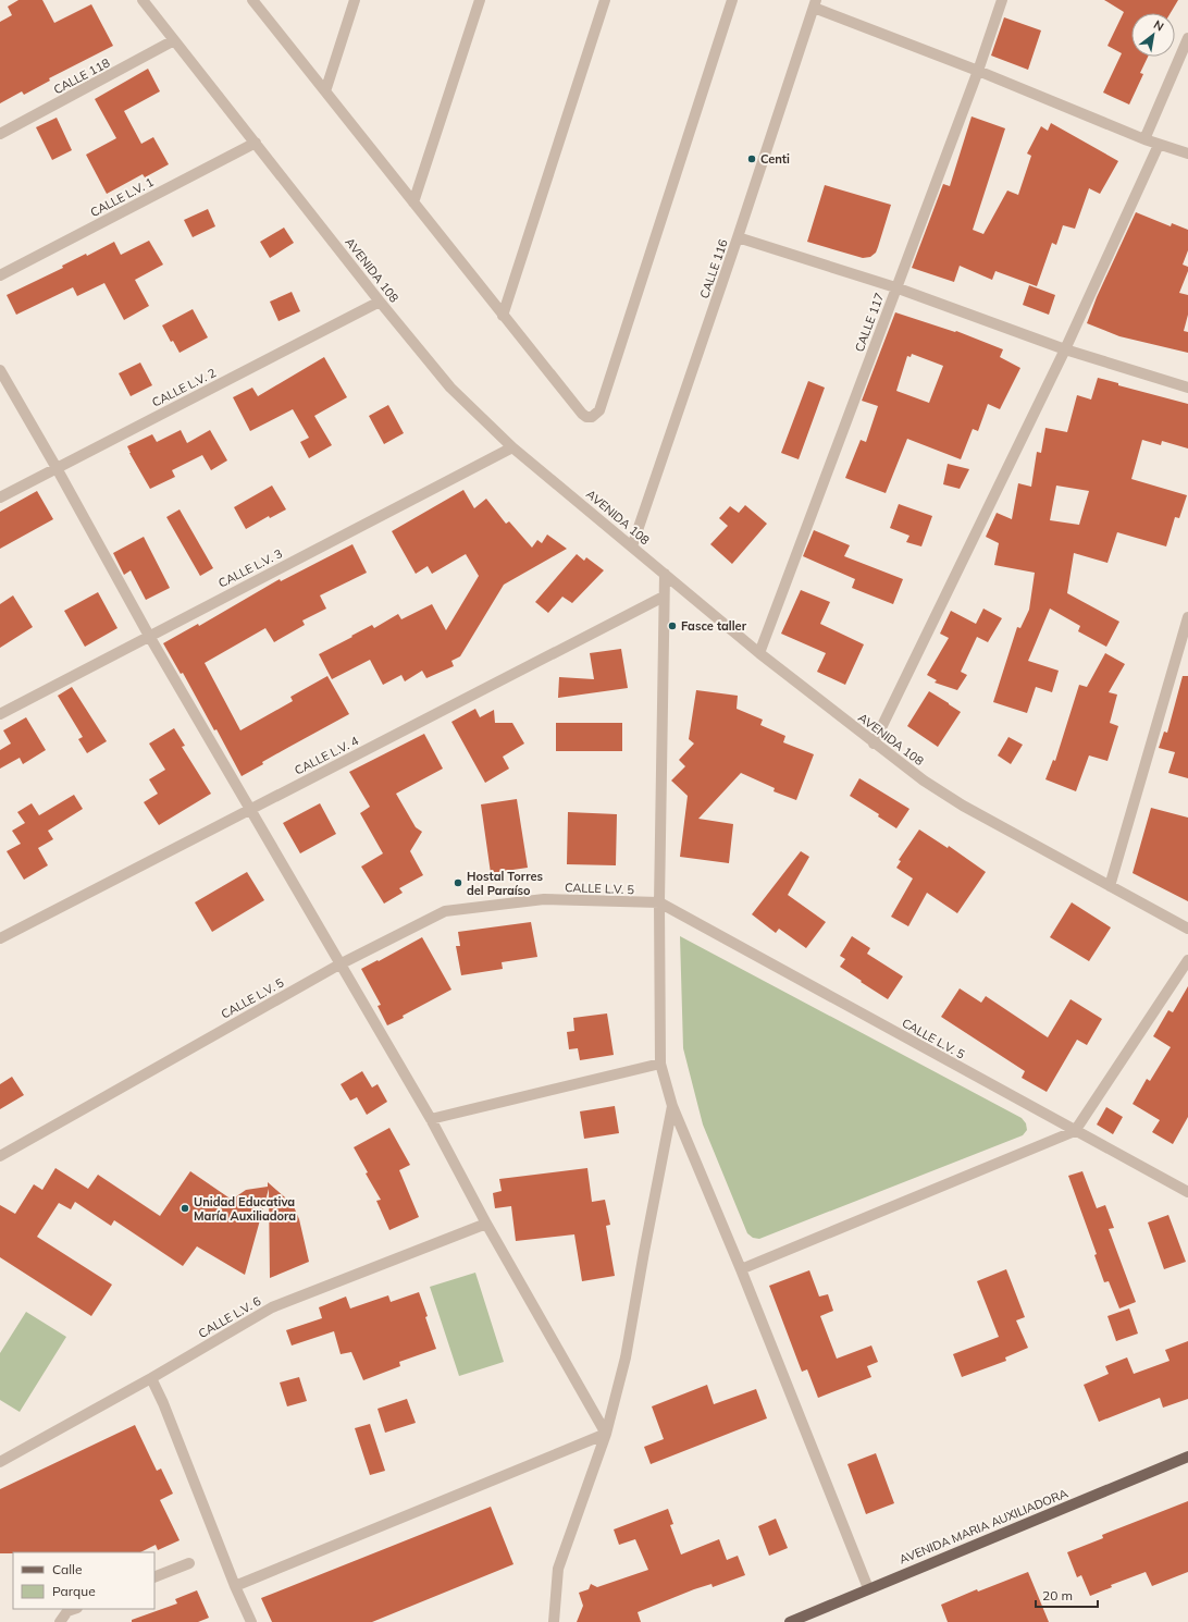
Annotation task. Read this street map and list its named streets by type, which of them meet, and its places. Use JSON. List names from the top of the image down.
{
  "streets": {
    "main road": ["AVENIDA MARIA AUXILIADORA"],
    "street": [
      "CALLE 118",
      "CALLE L.V. 1",
      "CALLE 116",
      "AVENIDA 108",
      "CALLE 117",
      "CALLE L.V. 2",
      "CALLE L.V. 3",
      "CALLE L.V. 4",
      "CALLE L.V. 5",
      "CALLE L.V. 6"
    ]
  },
  "crossings": [
    ["CALLE 118", "AVENIDA 108"],
    ["CALLE L.V. 1", "AVENIDA 108"],
    ["CALLE 116", "AVENIDA 108"],
    ["AVENIDA 108", "CALLE 117"],
    ["AVENIDA 108", "CALLE L.V. 2"],
    ["AVENIDA 108", "CALLE L.V. 3"]
  ],
  "places": [
    "Centi",
    "Fasce taller",
    "Hostal Torres del Paraíso",
    "Unidad Educativa María Auxiliadora"
  ],
  "legend": ["Calle", "Parque"],
  "scale_bar": "20 m",
  "north": "top right"
}
